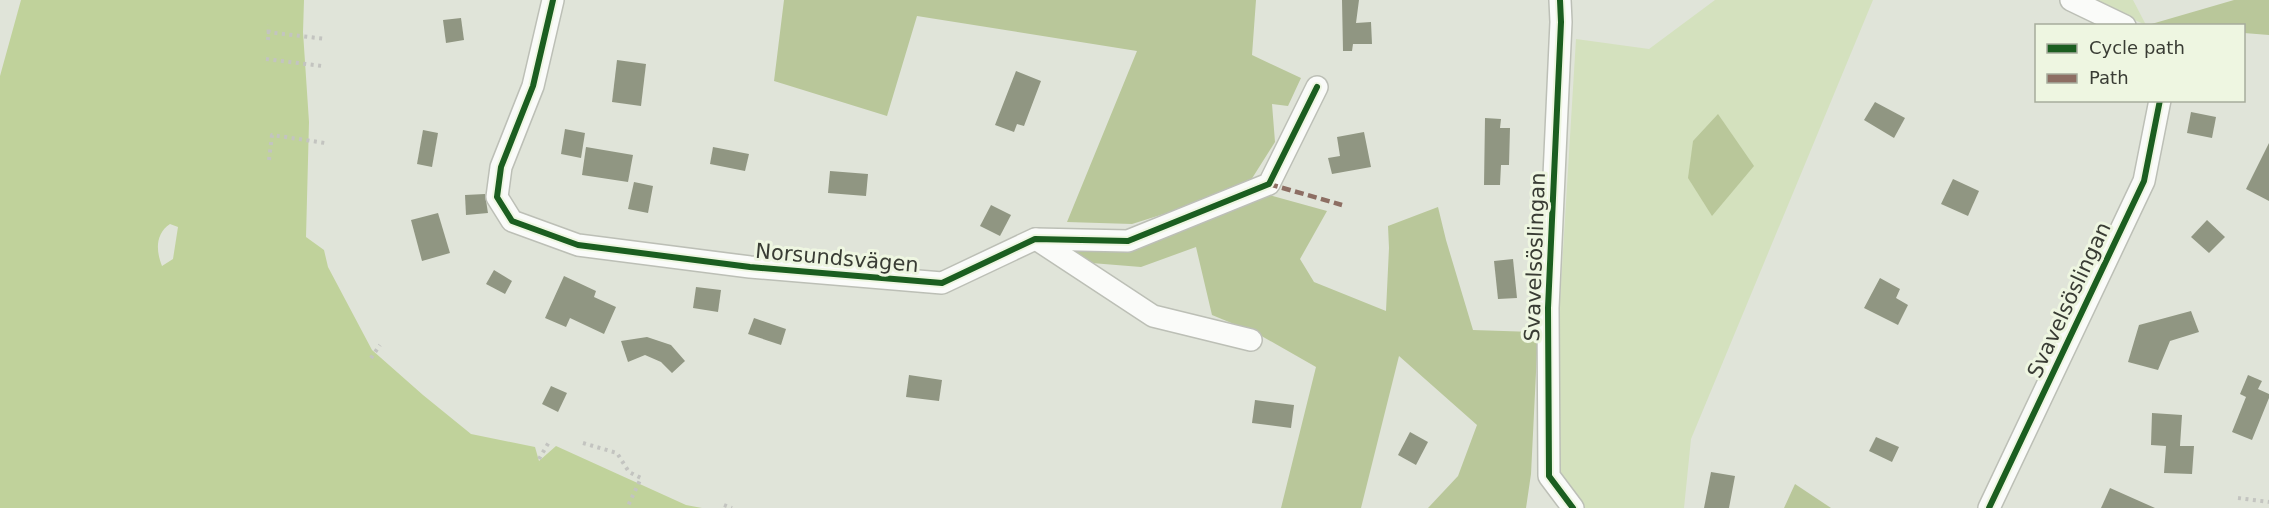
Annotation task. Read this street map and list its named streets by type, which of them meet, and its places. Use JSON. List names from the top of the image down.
{
  "streets": {
    "street": ["Svavelsöslingan", "Norsundsvägen"]
  },
  "legend": ["Cycle path", "Path"]
}
